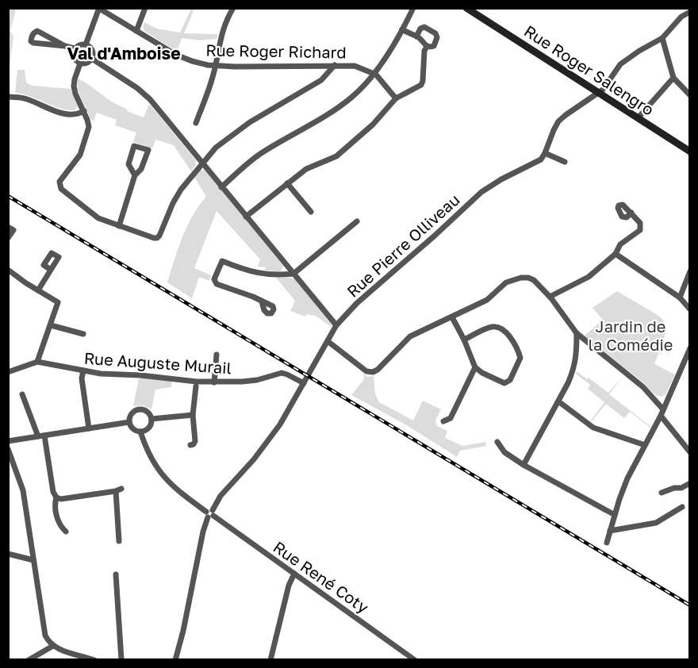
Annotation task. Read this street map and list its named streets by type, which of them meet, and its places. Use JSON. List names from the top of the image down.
{
  "streets": {
    "main road": ["Rue Roger Salengro"],
    "street": [
      "Rue Roger Richard",
      "Rue Pierre Olliveau",
      "Rue Auguste Murail",
      "Rue René Coty"
    ]
  },
  "crossings": [
    ["Rue Pierre Olliveau", "Rue Auguste Murail"],
    ["Rue Pierre Olliveau", "Rue René Coty"]
  ],
  "districts": ["Val d'Amboise"],
  "parks": ["Jardin de la Comédie"]
}
